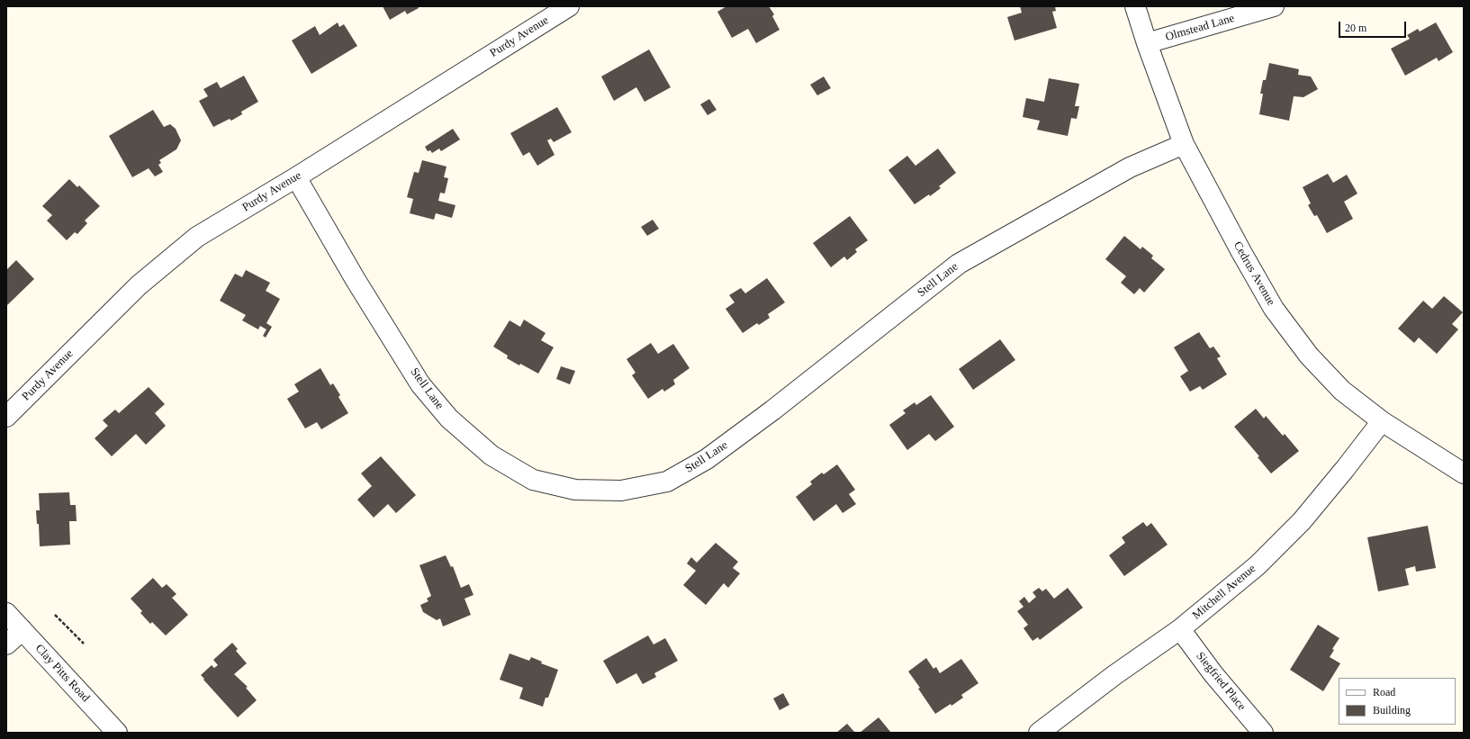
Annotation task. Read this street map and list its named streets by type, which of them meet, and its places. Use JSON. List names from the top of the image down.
{
  "streets": {
    "street": [
      "Olmstead Lane",
      "Purdy Avenue",
      "Cedrus Avenue",
      "Stell Lane",
      "Mitchell Avenue",
      "Clay Pitts Road",
      "Siegfried Place"
    ]
  },
  "crossings": [
    ["Olmstead Lane", "Cedrus Avenue"],
    ["Purdy Avenue", "Stell Lane"],
    ["Cedrus Avenue", "Stell Lane"],
    ["Cedrus Avenue", "Mitchell Avenue"],
    ["Mitchell Avenue", "Siegfried Place"]
  ],
  "legend": ["Road", "Building"],
  "scale_bar": "20 m"
}
